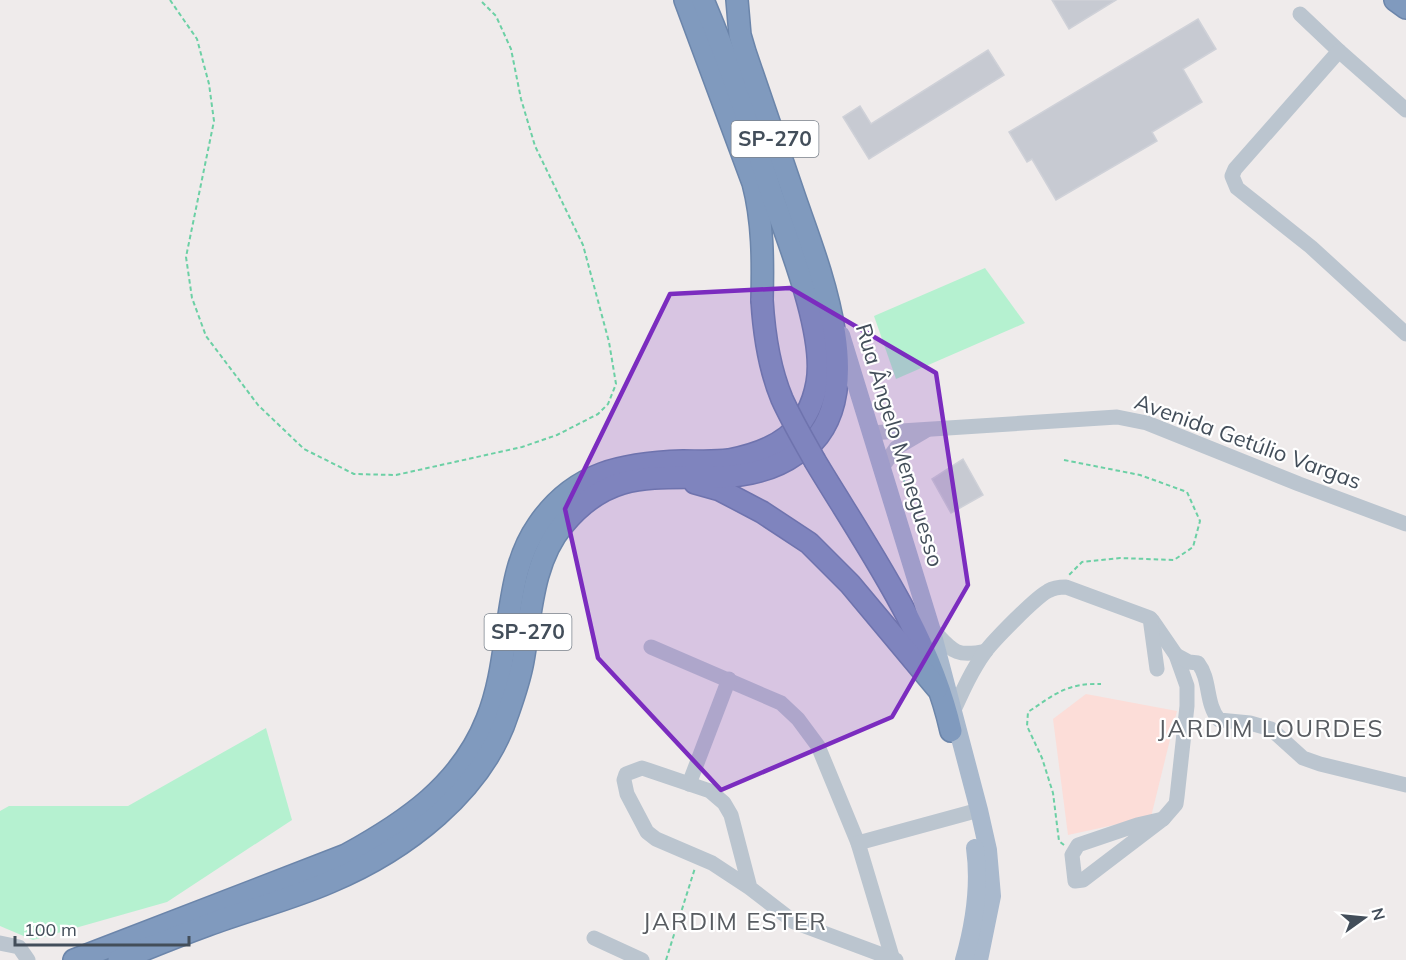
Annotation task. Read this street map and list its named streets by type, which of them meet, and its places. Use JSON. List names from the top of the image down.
{
  "streets": {
    "highway": ["SP-270"],
    "main road": ["Rua Ângelo Meneguesso"],
    "street": ["Avenida Getúlio Vargas"]
  },
  "crossings": [
    ["SP-270", "Rua Ângelo Meneguesso"],
    ["Avenida Getúlio Vargas", "Rua Ângelo Meneguesso"]
  ],
  "districts": ["JARDIM LOURDES", "JARDIM ESTER"],
  "scale_bar": "100 m",
  "north": "right"
}
